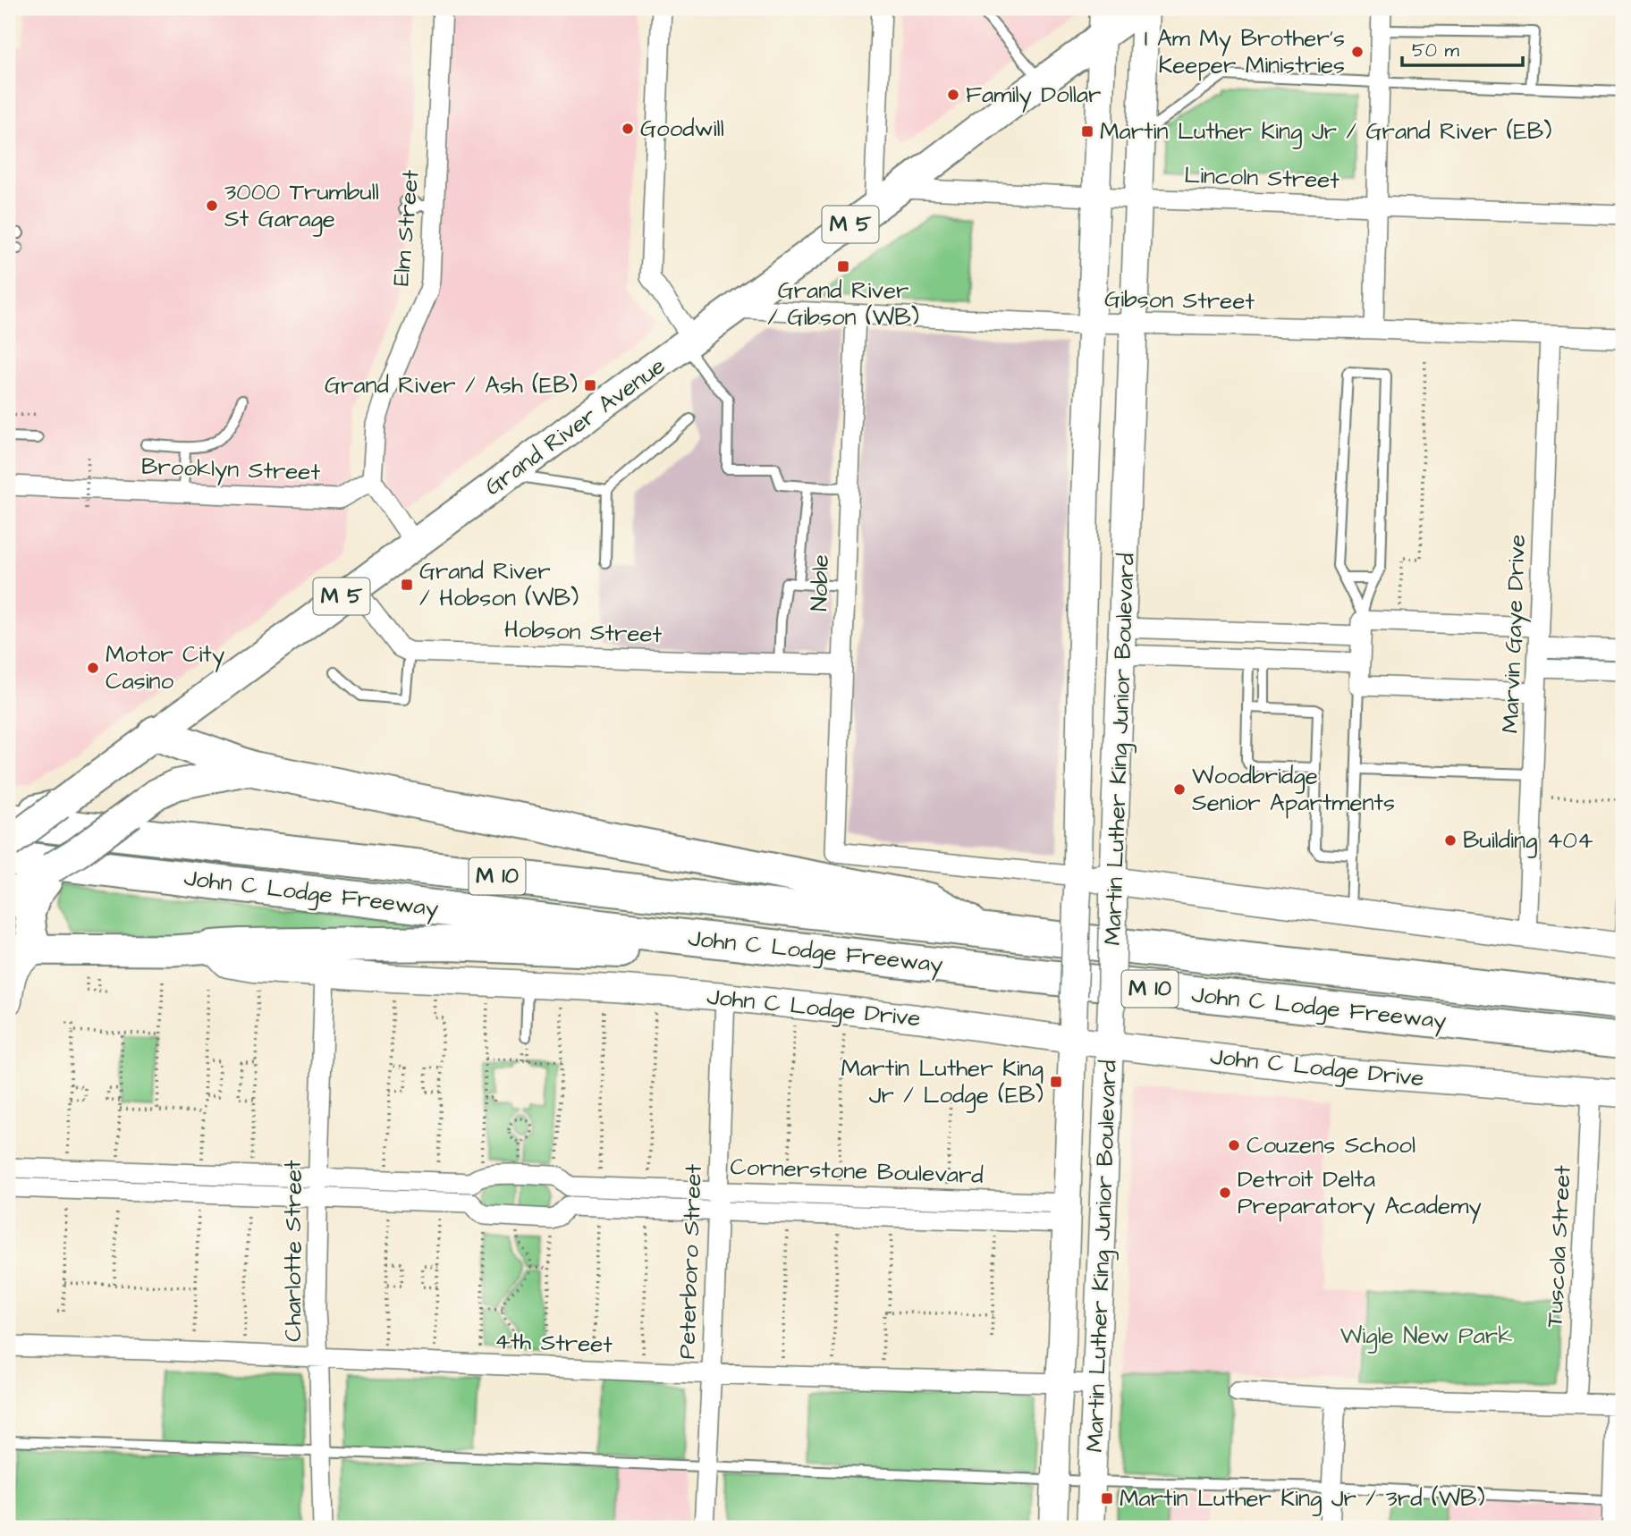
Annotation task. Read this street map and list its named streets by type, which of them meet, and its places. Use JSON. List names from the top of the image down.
{
  "streets": {
    "highway": ["M 10", "John C Lodge Freeway"],
    "main road": [
      "M 5",
      "Grand River Avenue",
      "Martin Luther King Junior Boulevard",
      "John C Lodge Drive"
    ],
    "street": [
      "Lincoln Street",
      "Elm Street",
      "Gibson Street",
      "Brooklyn Street",
      "Noble",
      "Hobson Street",
      "Marvin Gaye Drive",
      "Cornerstone Boulevard",
      "Tuscola Street",
      "Charlotte Street",
      "Peterboro Street",
      "4th Street"
    ]
  },
  "crossings": [
    ["Lincoln Street", "Grand River Avenue"],
    ["Lincoln Street", "Martin Luther King Junior Boulevard"],
    ["Elm Street", "Brooklyn Street"],
    ["Gibson Street", "Grand River Avenue"],
    ["Gibson Street", "Noble"],
    ["Gibson Street", "Marvin Gaye Drive"],
    ["Gibson Street", "Martin Luther King Junior Boulevard"],
    ["Grand River Avenue", "Martin Luther King Junior Boulevard"],
    ["Noble", "Hobson Street"],
    ["Noble", "Martin Luther King Junior Boulevard"],
    ["Martin Luther King Junior Boulevard", "John C Lodge Drive"],
    ["Martin Luther King Junior Boulevard", "Cornerstone Boulevard"],
    ["Martin Luther King Junior Boulevard", "4th Street"],
    ["John C Lodge Drive", "Tuscola Street"],
    ["John C Lodge Drive", "Charlotte Street"],
    ["John C Lodge Drive", "Peterboro Street"],
    ["Cornerstone Boulevard", "Charlotte Street"],
    ["Cornerstone Boulevard", "Peterboro Street"],
    ["Charlotte Street", "4th Street"],
    ["Peterboro Street", "4th Street"]
  ],
  "parks": ["Wigle New Park"],
  "places": {
    "other": [
      "I Am My Brother's Keeper Ministries",
      "Family Dollar",
      "Goodwill",
      "3000 Trumbull St Garage",
      "Motor City Casino",
      "Woodbridge Senior Apartments",
      "Building 404",
      "Couzens School",
      "Detroit Delta Preparatory Academy"
    ],
    "transit": [
      "Martin Luther King Jr / Grand River (EB)",
      "Grand River / Gibson (WB)",
      "Grand River / Ash (EB)",
      "Grand River / Hobson (WB)",
      "Martin Luther King Jr / Lodge (EB)",
      "Martin Luther King Jr / 3rd (WB)"
    ]
  },
  "scale_bar": "50 m"
}
